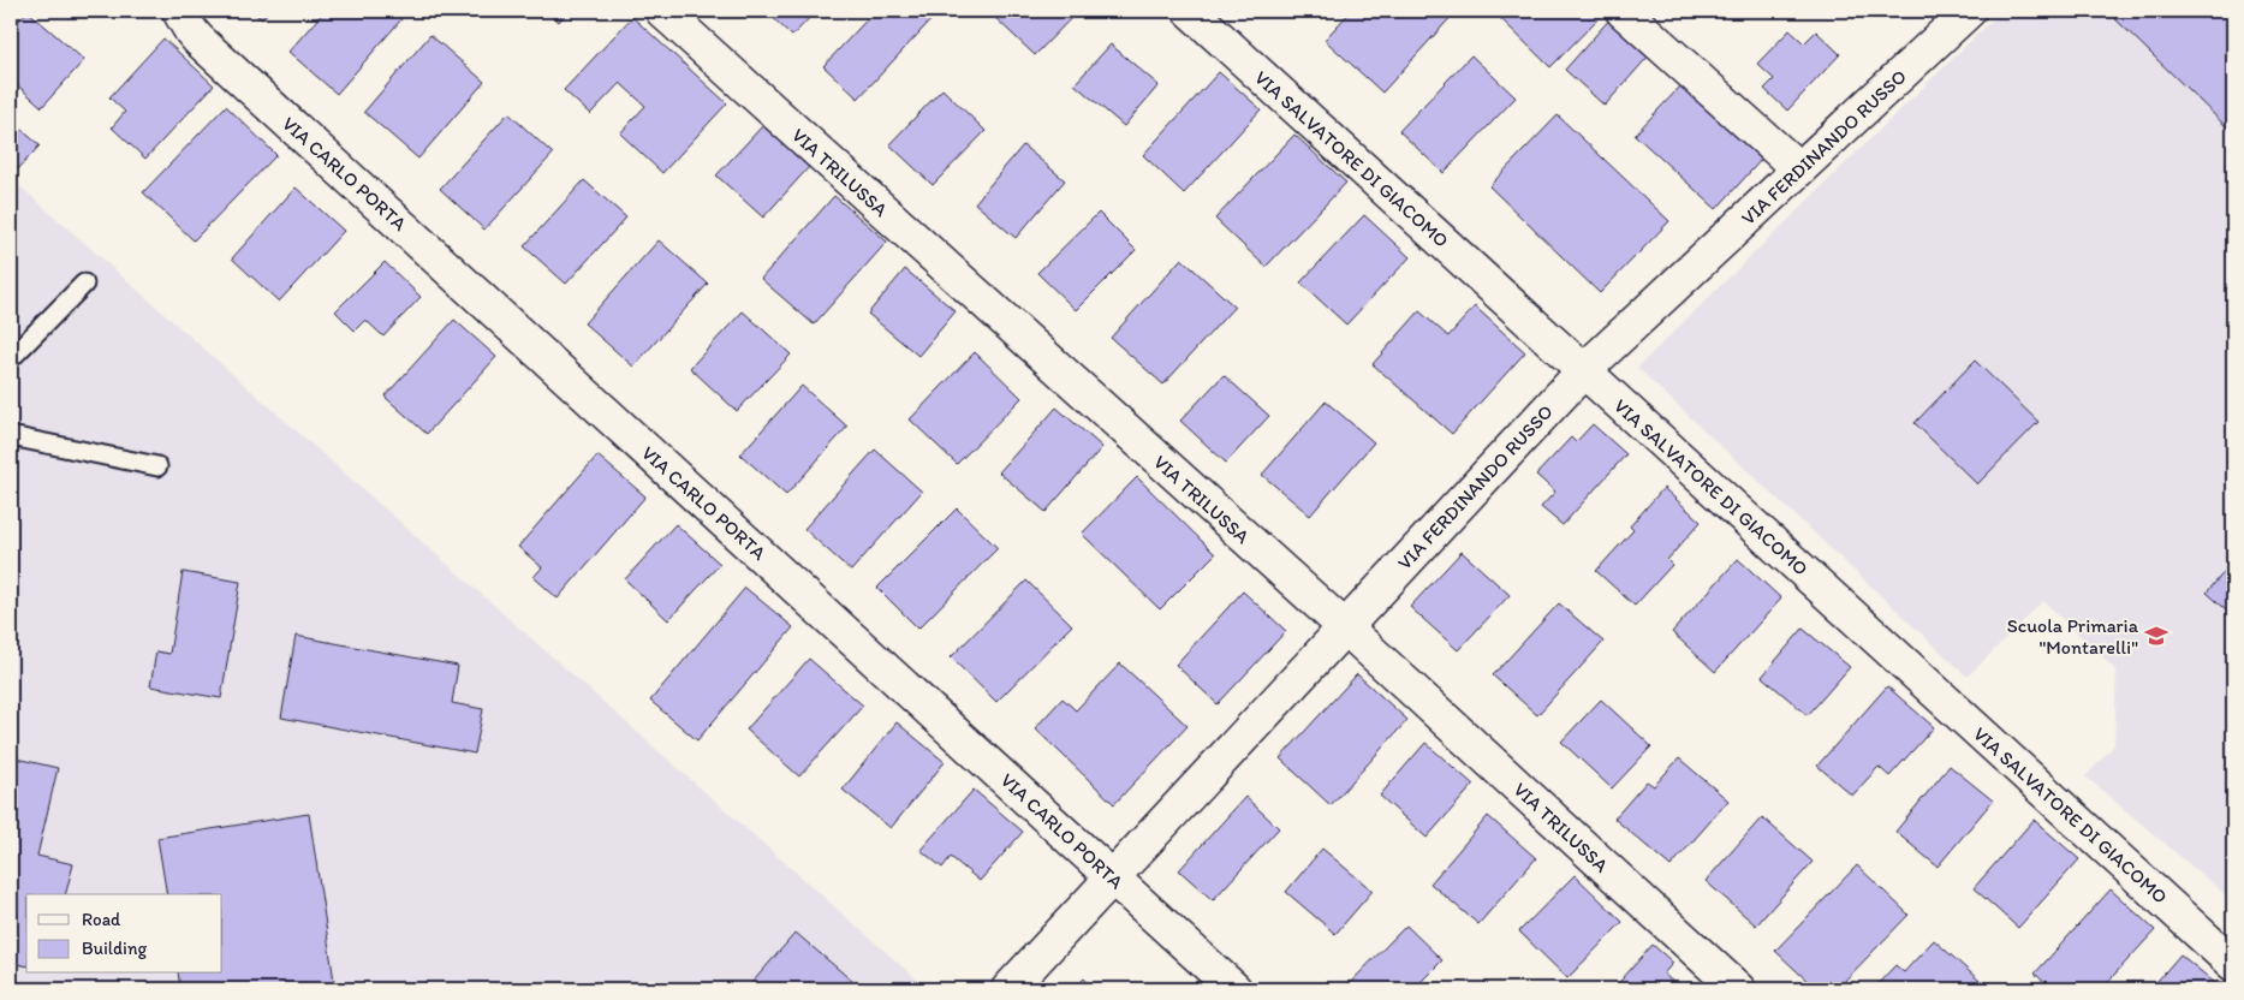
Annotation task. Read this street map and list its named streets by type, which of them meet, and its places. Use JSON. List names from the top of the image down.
{
  "streets": {
    "street": [
      "VIA FERDINANDO RUSSO",
      "VIA SALVATORE DI GIACOMO",
      "VIA TRILUSSA",
      "VIA CARLO PORTA"
    ]
  },
  "crossings": [
    ["VIA FERDINANDO RUSSO", "VIA SALVATORE DI GIACOMO"],
    ["VIA FERDINANDO RUSSO", "VIA TRILUSSA"],
    ["VIA FERDINANDO RUSSO", "VIA CARLO PORTA"]
  ],
  "places": {
    "school or university": ["Scuola Primaria \"Montarelli\""]
  },
  "legend": ["Road", "Building"]
}
